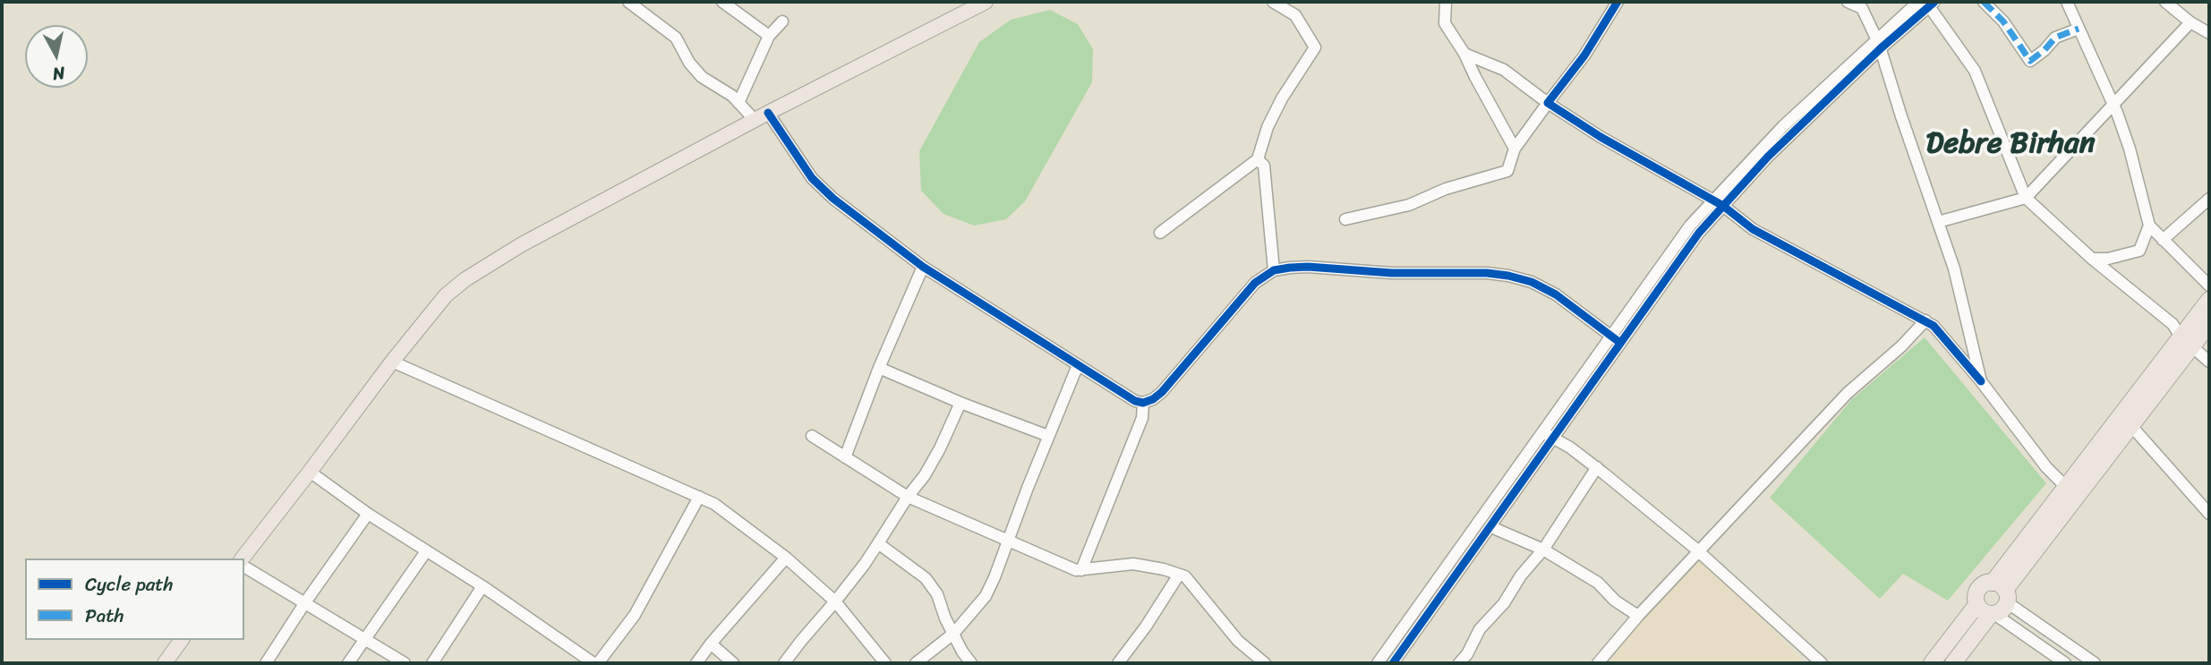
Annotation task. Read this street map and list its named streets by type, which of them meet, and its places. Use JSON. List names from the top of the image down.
{
  "districts": ["Debre Birhan"],
  "legend": ["Cycle path", "Path"],
  "north": "bottom"
}
